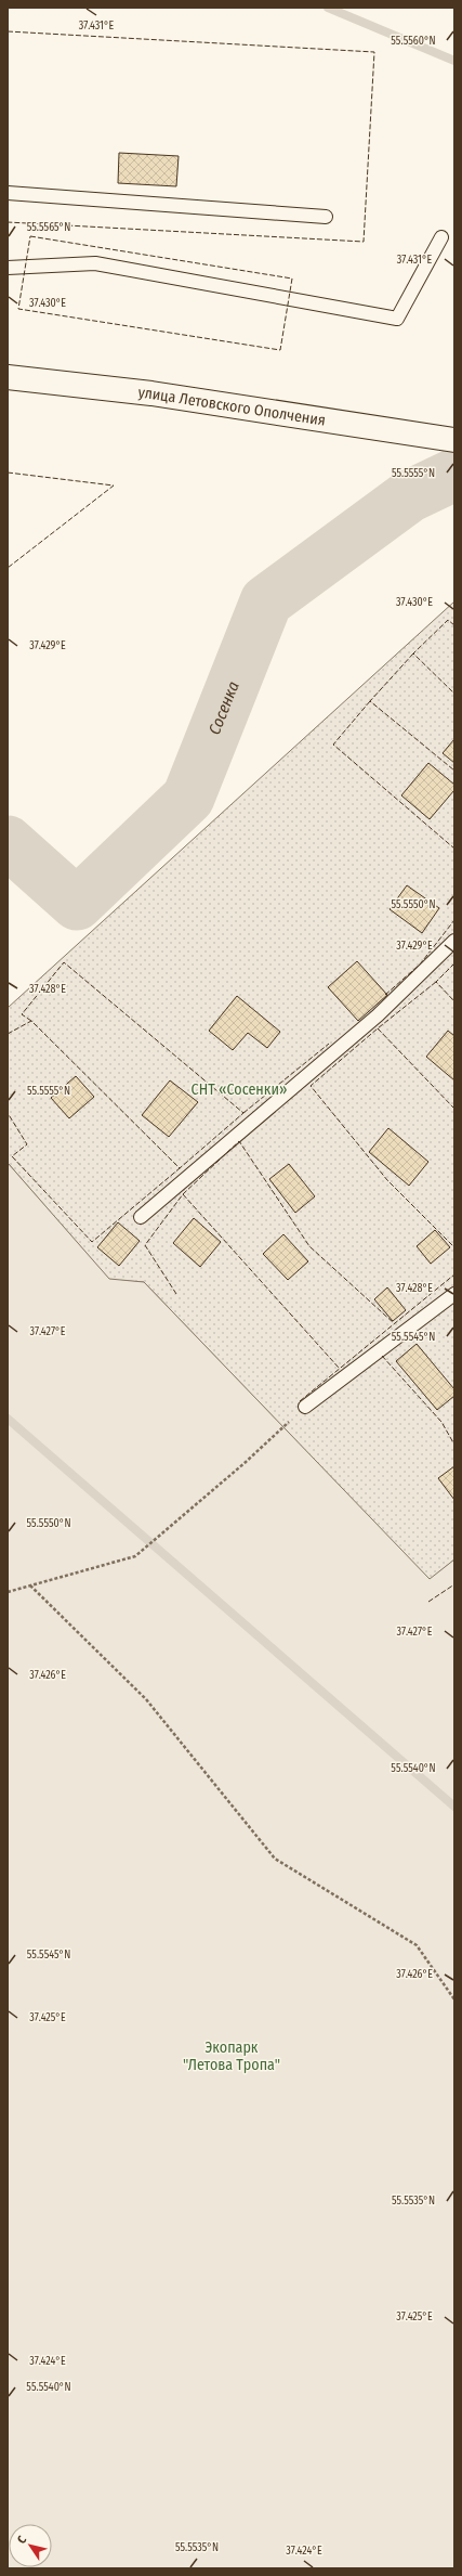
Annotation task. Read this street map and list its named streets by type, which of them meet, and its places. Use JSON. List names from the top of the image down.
{
  "streets": {
    "main road": ["улица Летовского Ополчения"]
  },
  "water": ["Сосенка"],
  "parks": ["СНТ «Сосенки»", "Экопарк \"Летова Тропа\""],
  "north": "top left",
  "coordinates": [
    "37.431°E",
    "55.5560°N",
    "55.5565°N",
    "37.430°E",
    "55.5555°N",
    "37.429°E",
    "55.5550°N",
    "37.428°E",
    "37.427°E",
    "55.5545°N",
    "37.426°E",
    "55.5540°N",
    "37.425°E",
    "55.5535°N",
    "37.424°E"
  ]
}
